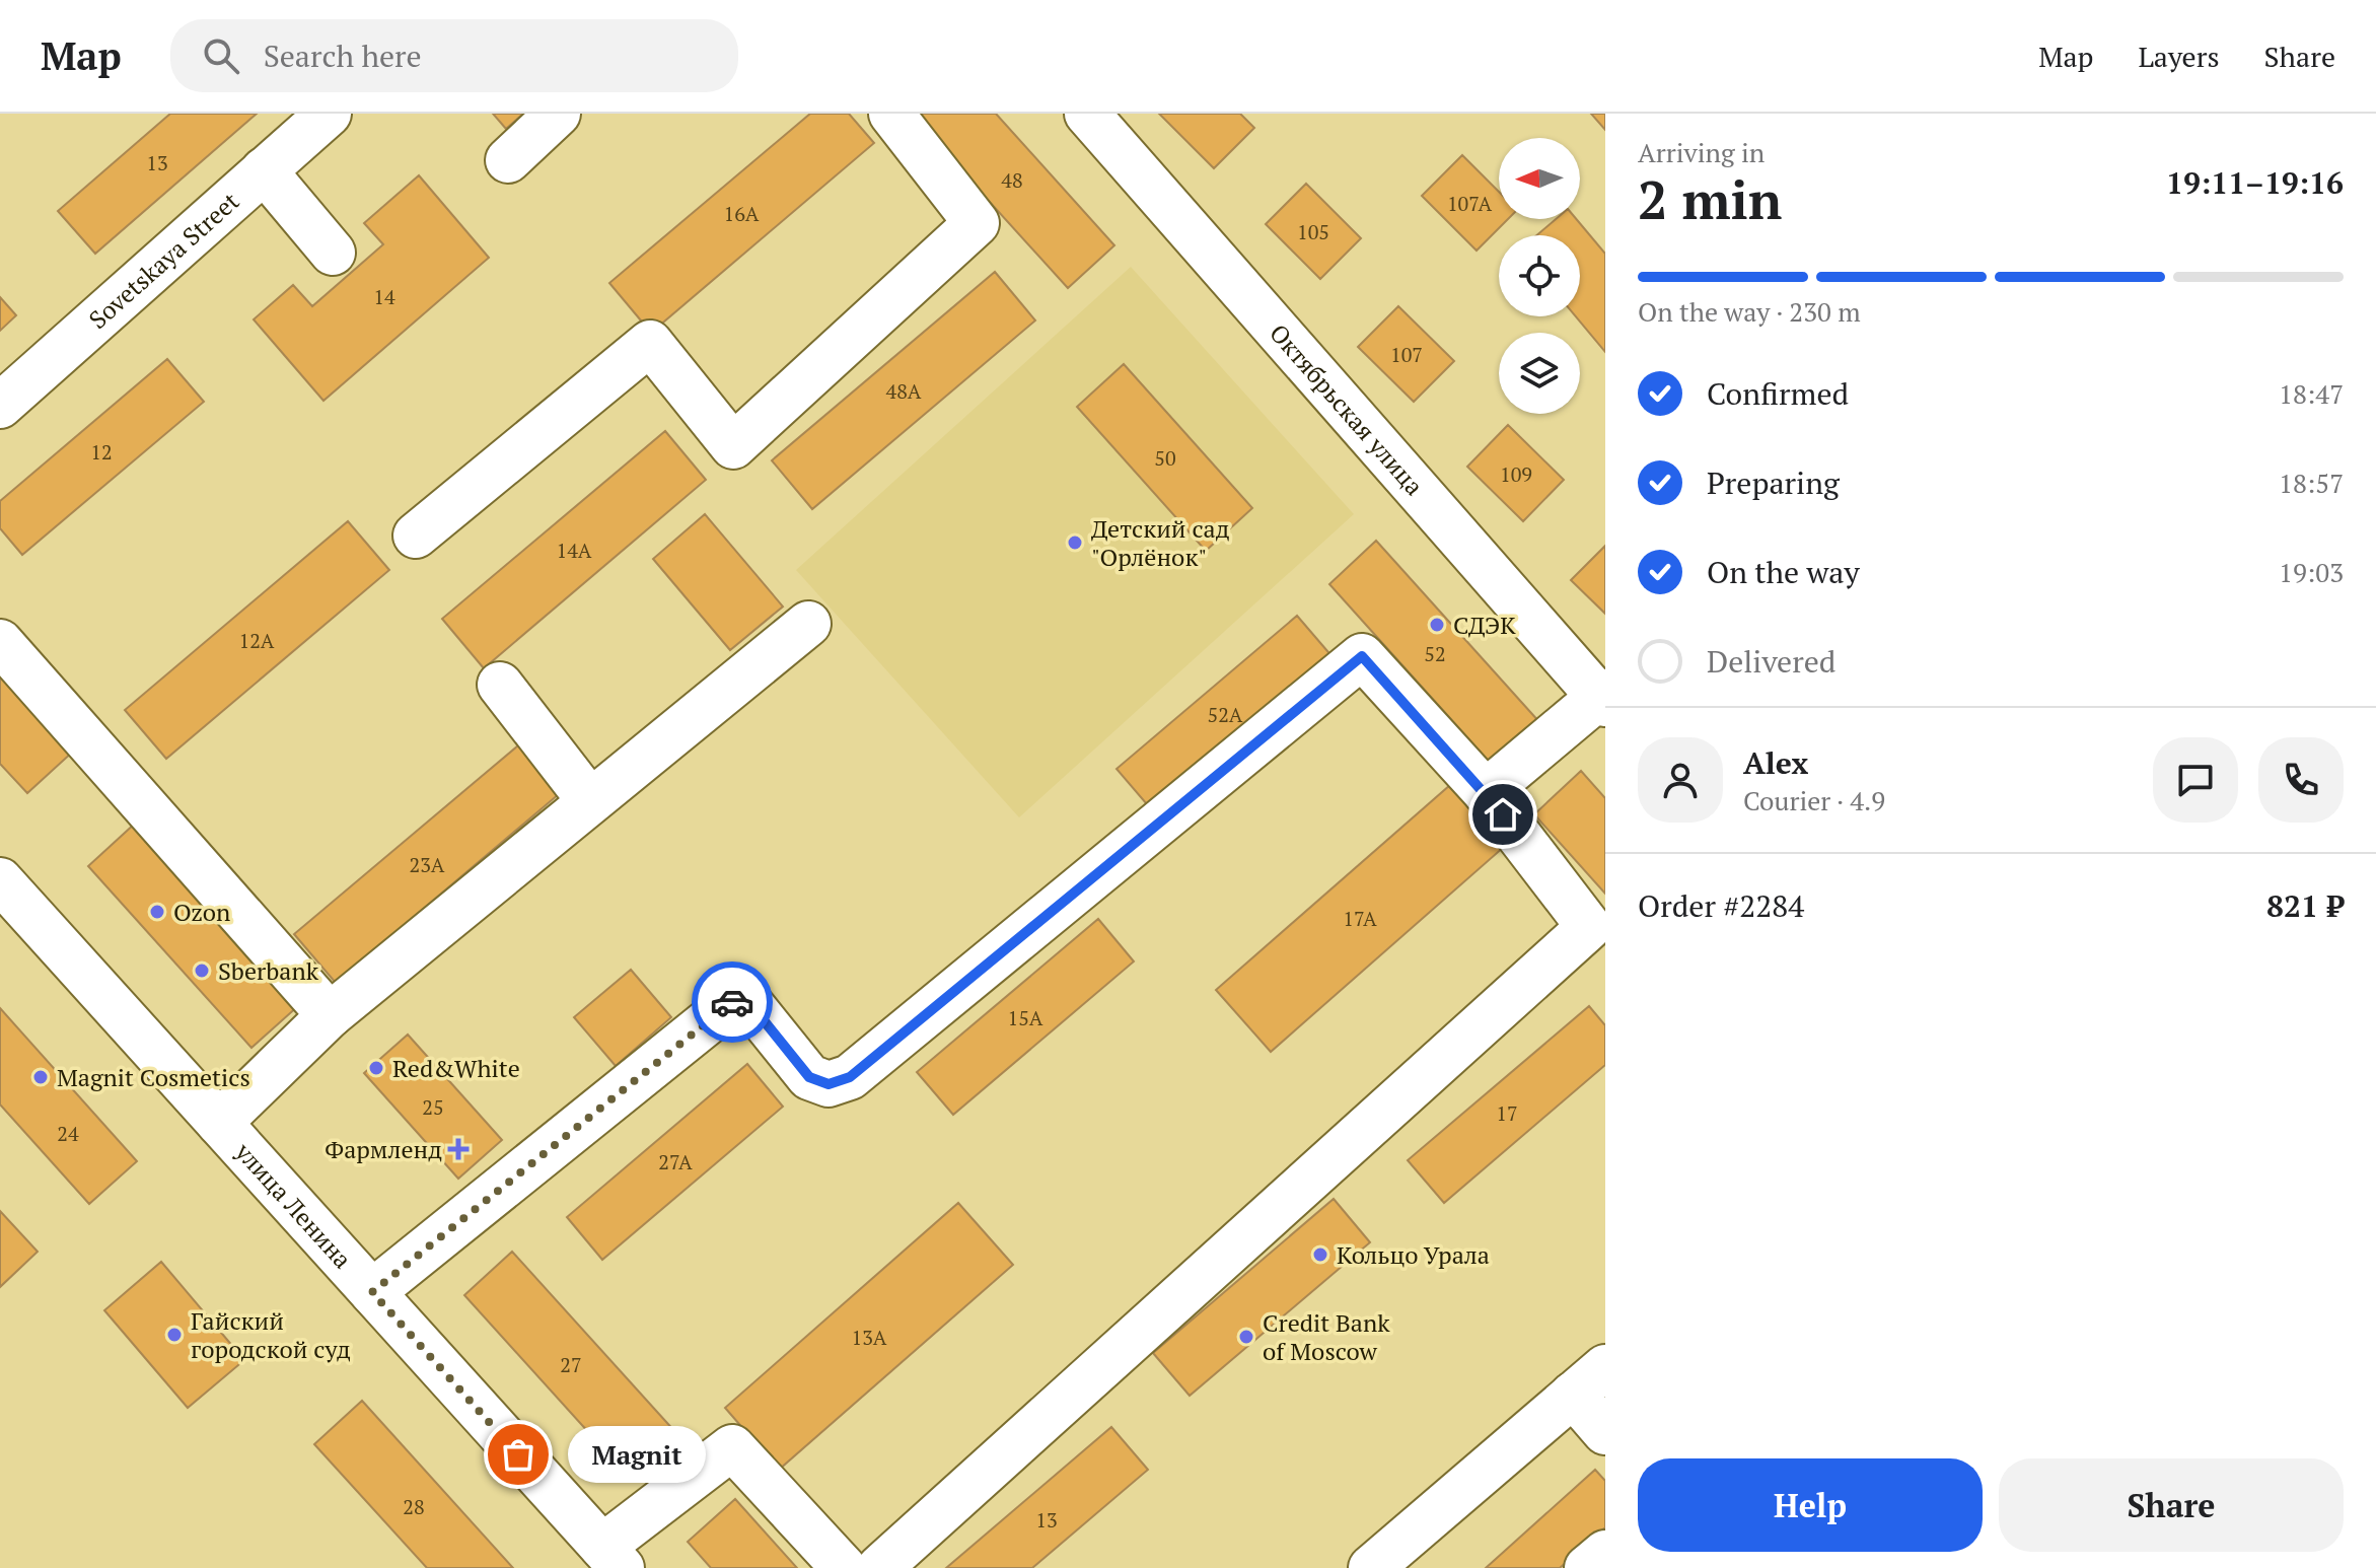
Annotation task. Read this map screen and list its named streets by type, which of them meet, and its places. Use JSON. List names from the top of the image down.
{
  "streets": {
    "street": ["Sovetskaya Street", "Октябрьская улица", "улица Ленина"]
  },
  "places": {
    "other": [
      "Детский сад \"Орлёнок\"",
      "СДЭК",
      "Ozon",
      "Sberbank",
      "Red&White",
      "Magnit Cosmetics",
      "Кольцо Урала",
      "Гайский городской суд",
      "Credit Bank of Moscow",
      "Magnit"
    ],
    "health": ["Фармленд"]
  },
  "house_numbers": [
    "13",
    "48",
    "107А",
    "16А",
    "105",
    "14",
    "107",
    "48А",
    "12",
    "50",
    "109",
    "14А",
    "12А",
    "52",
    "52А",
    "23А",
    "17А",
    "15А",
    "25",
    "17",
    "24",
    "27А",
    "13А",
    "27",
    "28",
    "13"
  ],
  "north": "left",
  "page": {
    "header": "Map",
    "search": "Search here",
    "nav": ["Map", "Layers", "Share"],
    "heading": ["2 min", "Arriving in", "19:11–19:16"],
    "panel": [
      "Alex",
      "Courier · 4.9",
      "Order #2284",
      "821 ₽"
    ],
    "bar": "On the way · 230 m",
    "list": [
      ["Confirmed", "18:47"],
      ["Preparing", "18:57"],
      ["On the way", "19:03"],
      "Delivered"
    ],
    "bubble": "Magnit",
    "buttons": ["Help", "Share"]
  }
}
